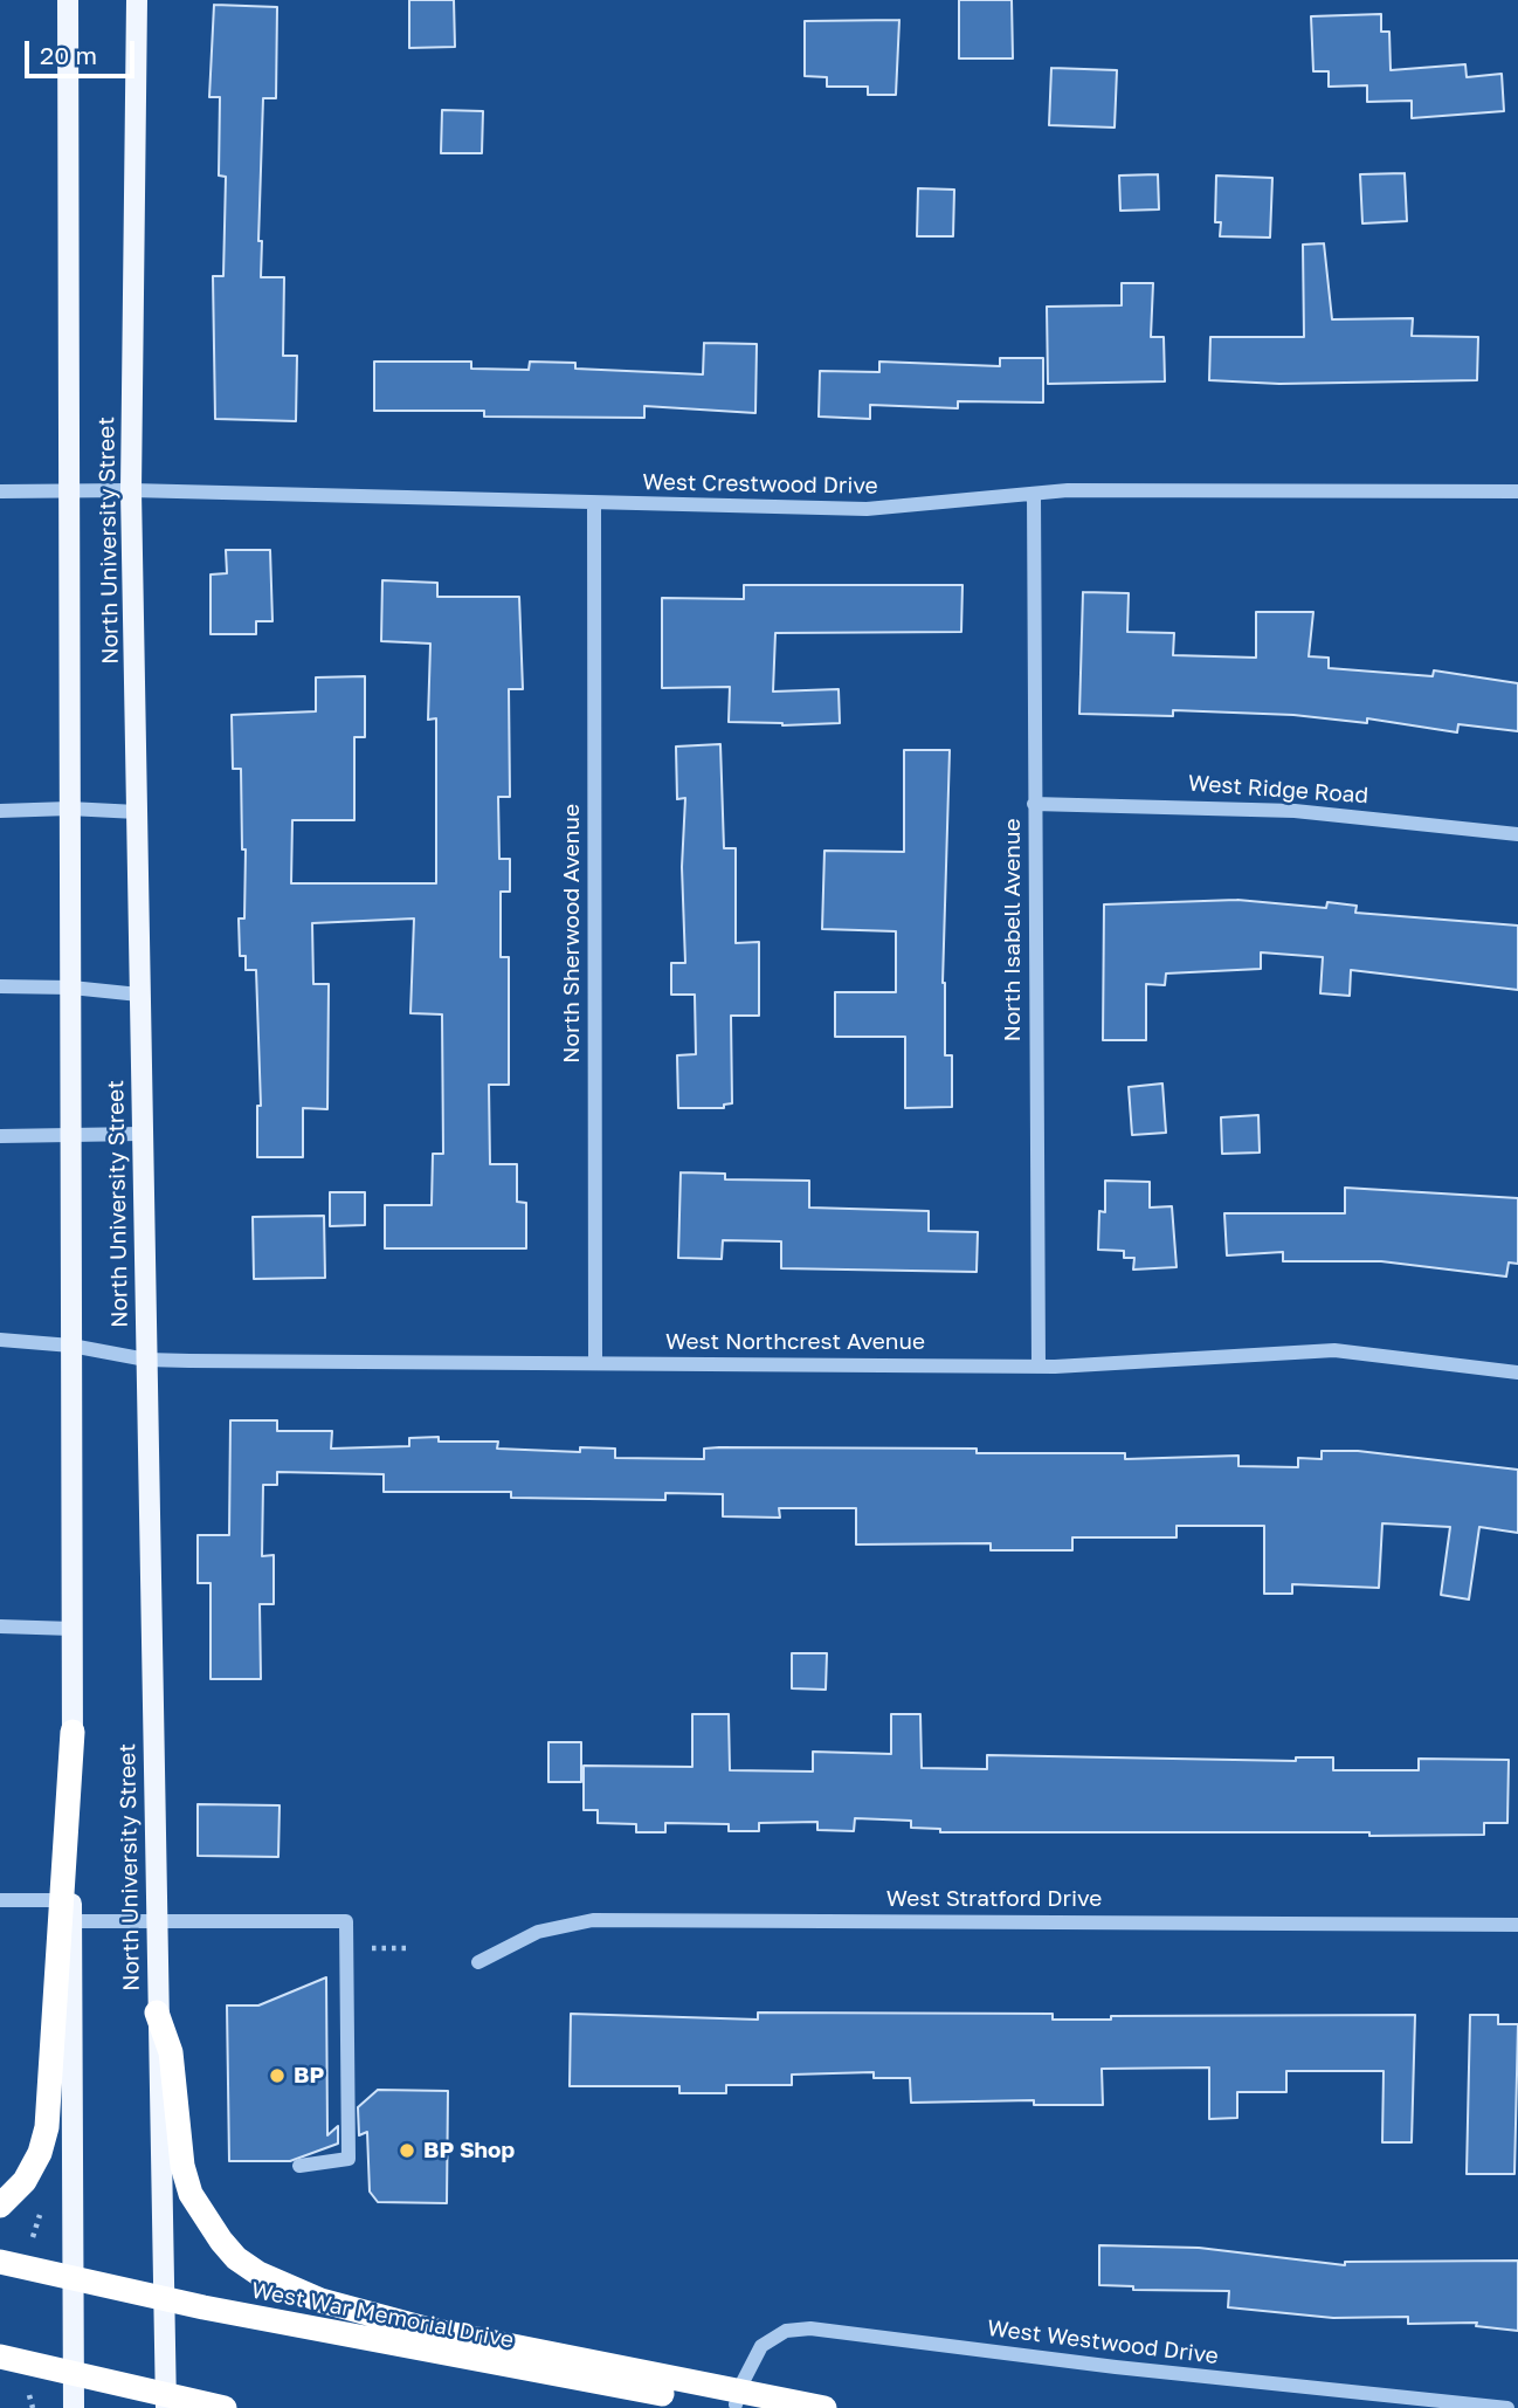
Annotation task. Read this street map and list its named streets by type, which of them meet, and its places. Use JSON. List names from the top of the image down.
{
  "streets": {
    "highway": ["West War Memorial Drive"],
    "main road": ["North University Street"],
    "street": [
      "West Crestwood Drive",
      "West Ridge Road",
      "North Isabell Avenue",
      "North Sherwood Avenue",
      "West Northcrest Avenue",
      "West Stratford Drive",
      "West Westwood Drive"
    ]
  },
  "crossings": [
    ["West Crestwood Drive", "North University Street"],
    ["West Crestwood Drive", "North Isabell Avenue"],
    ["West Crestwood Drive", "North Sherwood Avenue"],
    ["North University Street", "West Northcrest Avenue"],
    ["North University Street", "West War Memorial Drive"],
    ["West Ridge Road", "North Isabell Avenue"],
    ["North Isabell Avenue", "West Northcrest Avenue"],
    ["North Sherwood Avenue", "West Northcrest Avenue"],
    ["West War Memorial Drive", "West Westwood Drive"]
  ],
  "places": ["BP", "BP Shop"],
  "scale_bar": "20 m"
}
